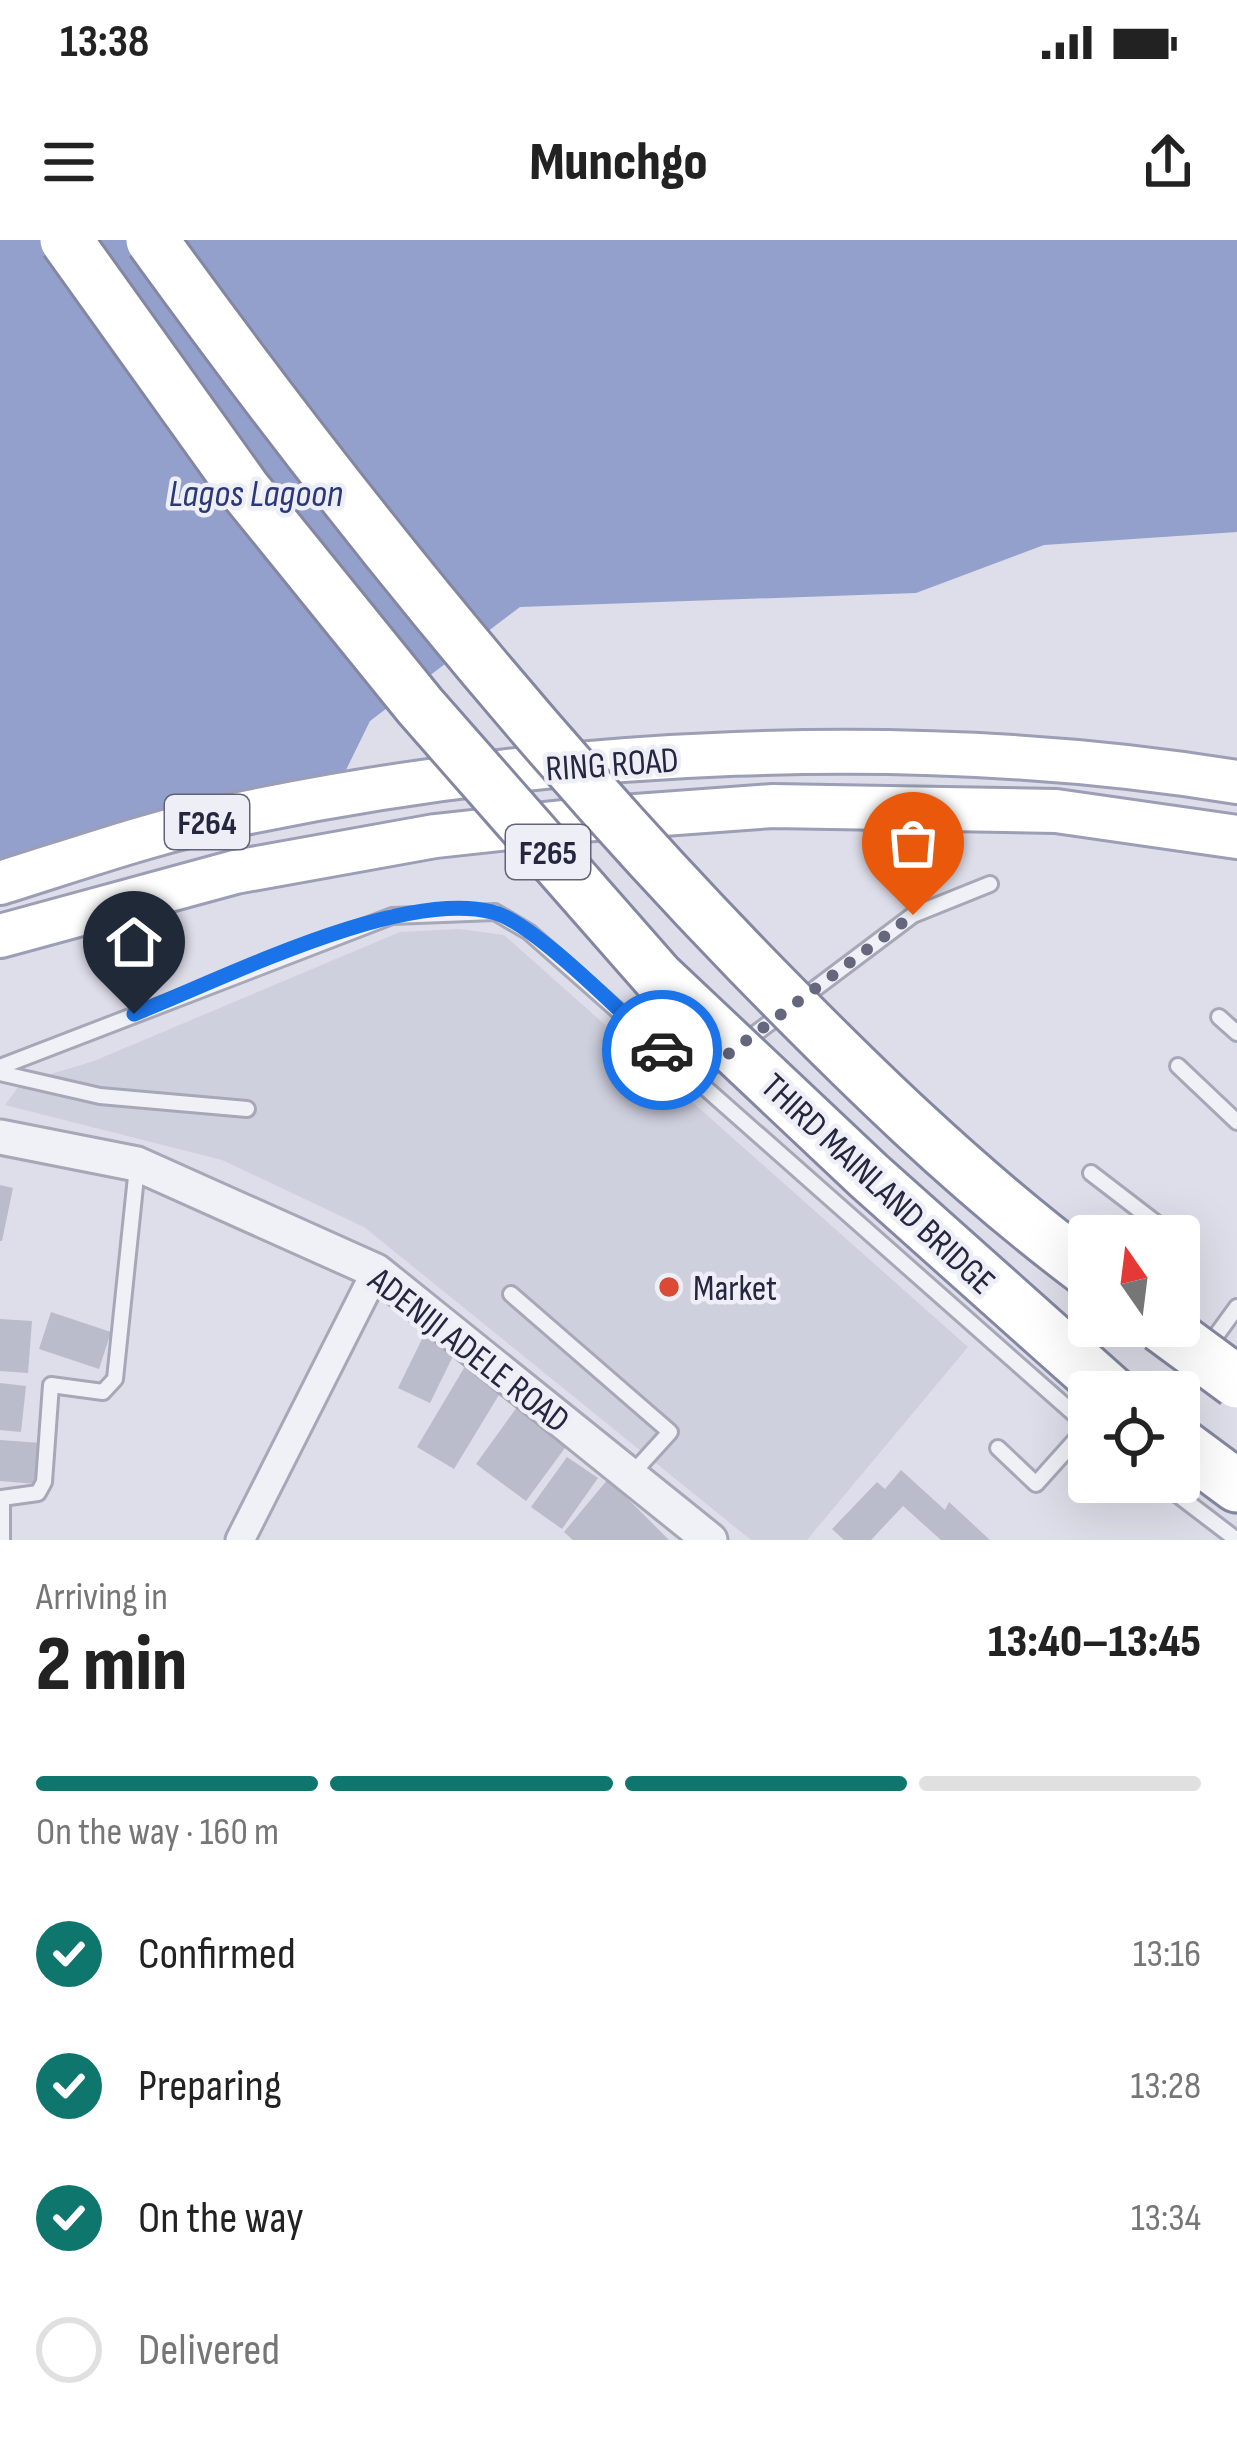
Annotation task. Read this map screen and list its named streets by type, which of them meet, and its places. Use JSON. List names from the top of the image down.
{
  "streets": {
    "highway": ["F265", "THIRD MAINLAND BRIDGE"],
    "main road": ["RING ROAD", "F264"],
    "street": ["ADENIJI ADELE ROAD"]
  },
  "water": ["Lagos Lagoon"],
  "places": ["Market"],
  "north": "top",
  "page": {
    "status": "13:38",
    "header": "Munchgo",
    "heading": ["2 min", "Arriving in", "13:40–13:45"],
    "bar": "On the way · 160 m",
    "list": [
      ["Confirmed", "13:16"],
      ["Preparing", "13:28"],
      ["On the way", "13:34"],
      "Delivered"
    ]
  }
}
